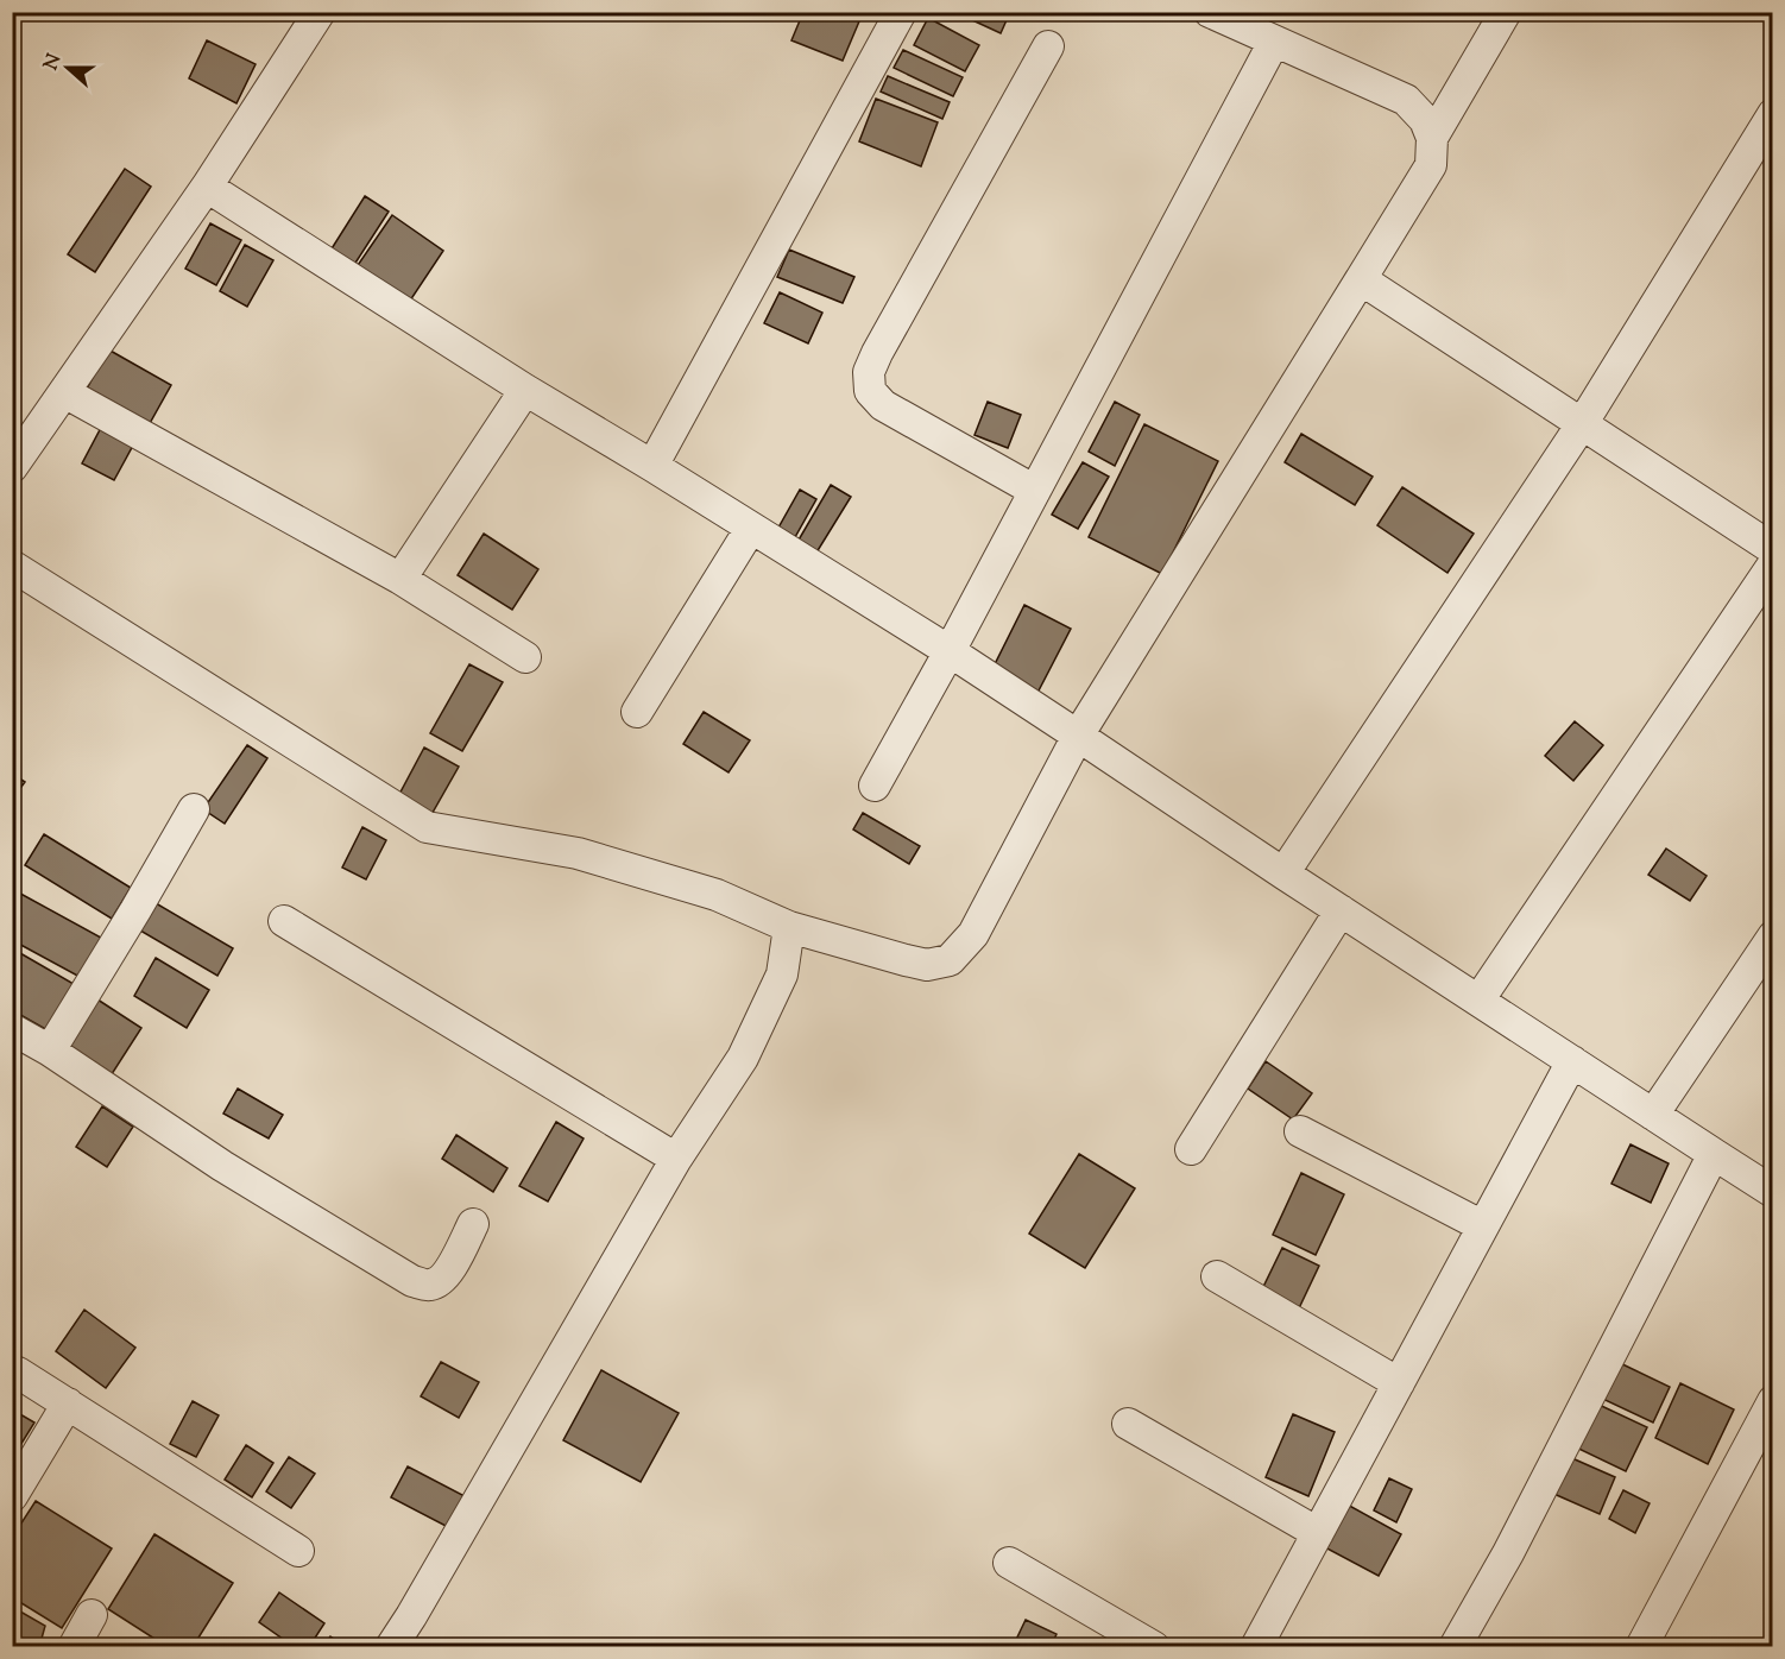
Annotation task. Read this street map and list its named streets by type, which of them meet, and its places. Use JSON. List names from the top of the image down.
{
  "north": "left"
}
